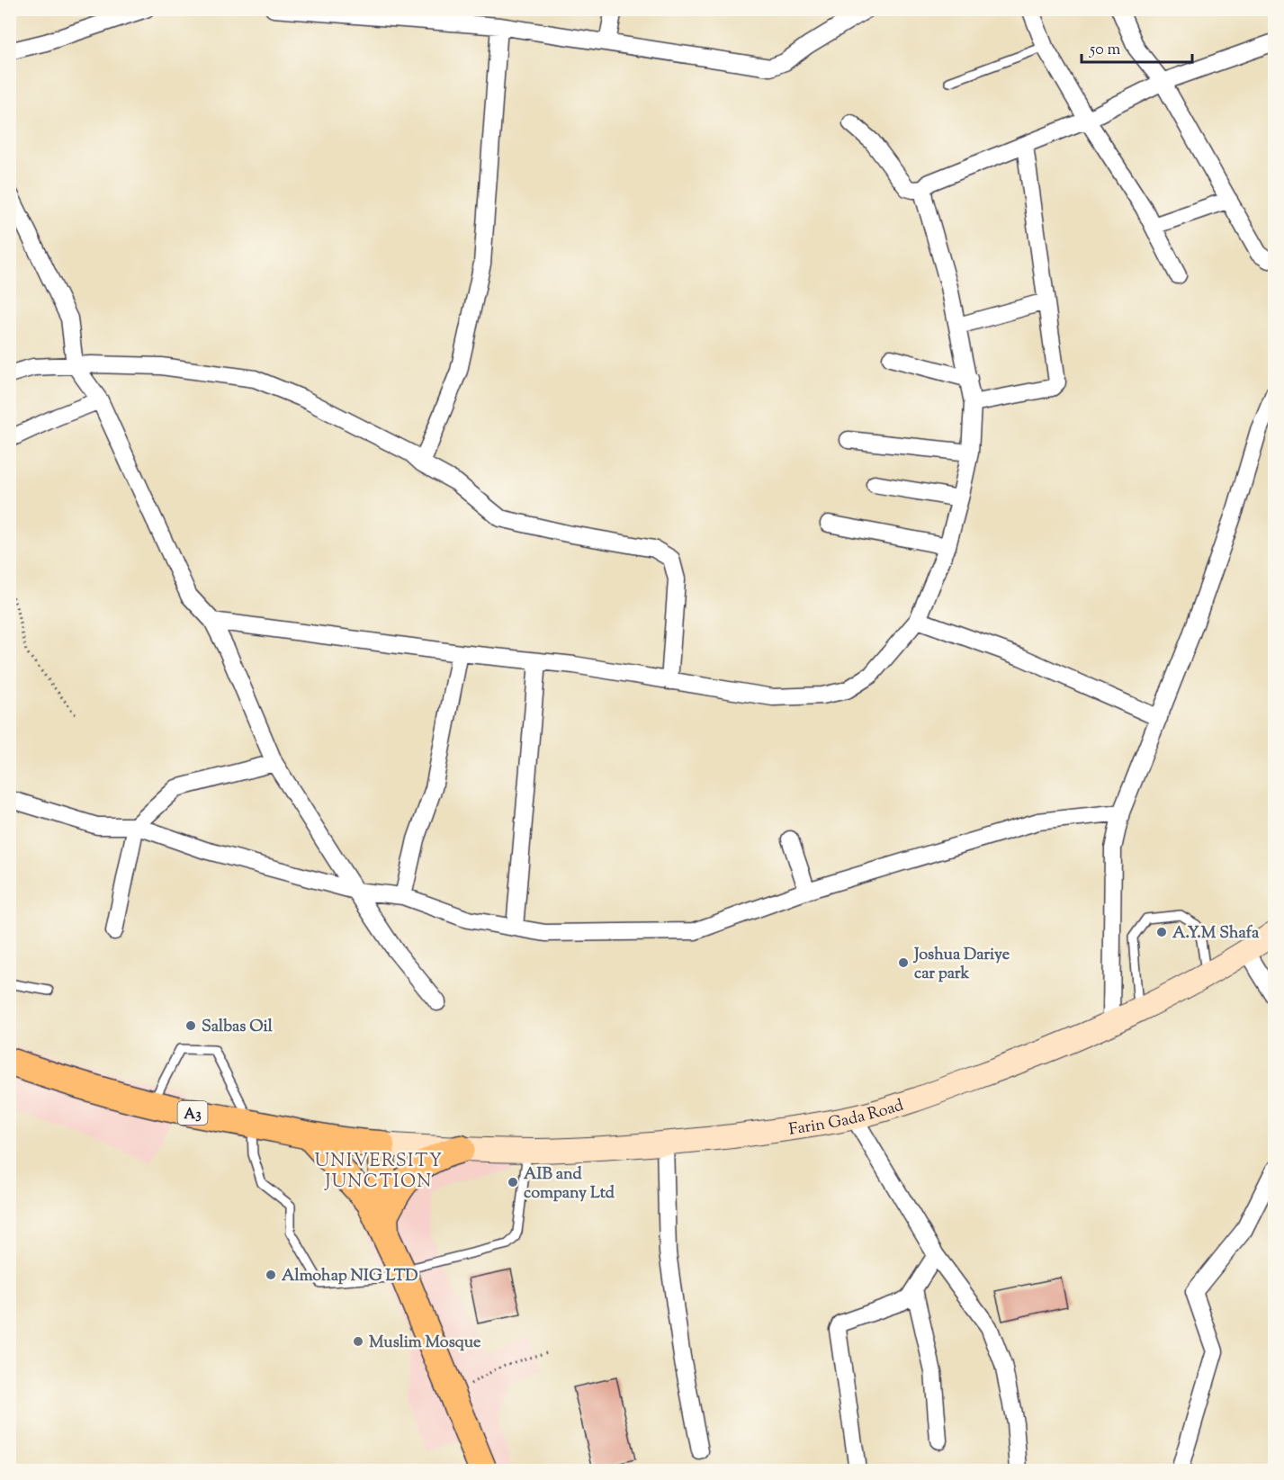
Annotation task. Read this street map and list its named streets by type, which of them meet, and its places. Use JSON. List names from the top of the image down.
{
  "streets": {
    "highway": ["A3"],
    "main road": ["Farin Gada Road"]
  },
  "crossings": [
    ["A3", "Farin Gada Road"]
  ],
  "districts": ["UNIVERSITY JUNCTION"],
  "places": [
    "A.Y.M Shafa",
    "Joshua Dariye car park",
    "Salbas Oil",
    "AIB and company Ltd",
    "Almohap NIG LTD",
    "Muslim Mosque"
  ],
  "scale_bar": "50 m"
}
